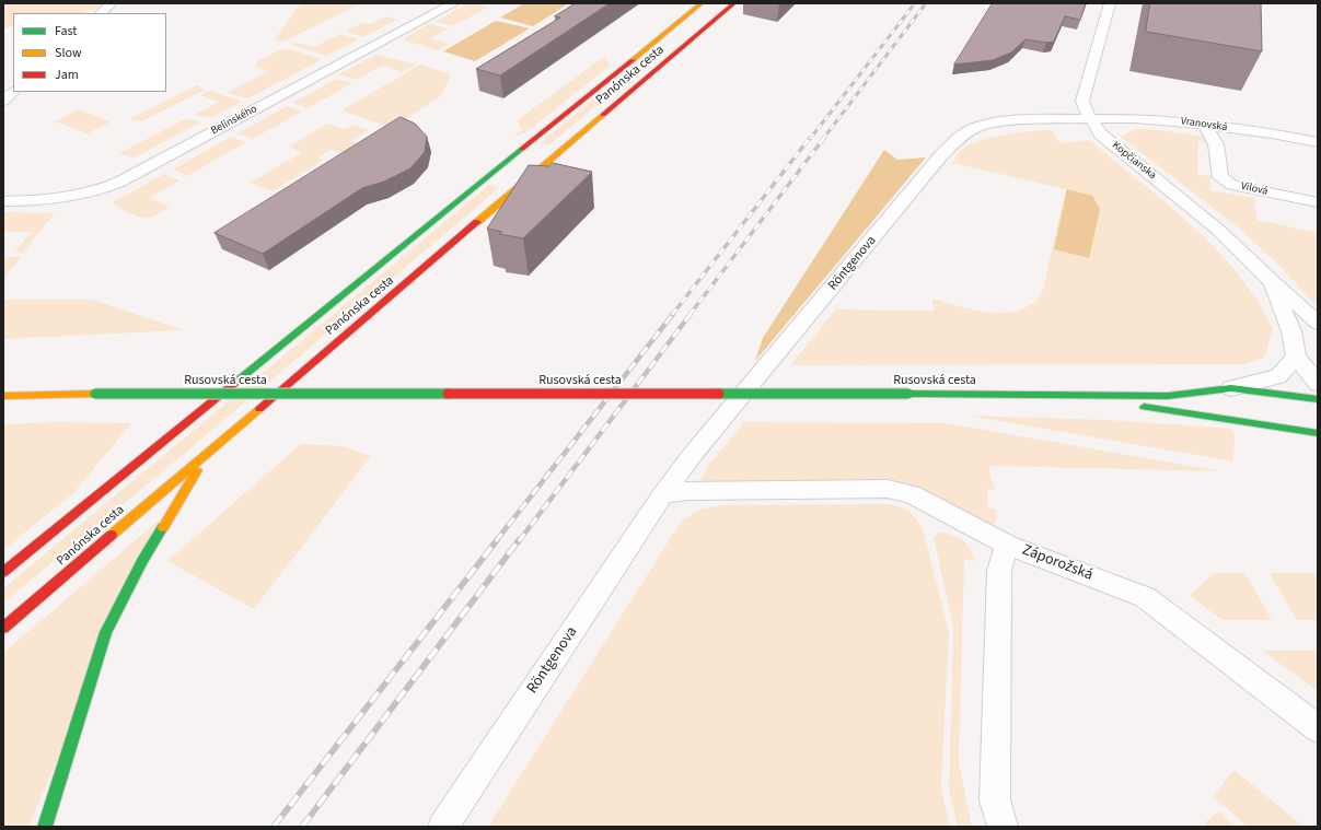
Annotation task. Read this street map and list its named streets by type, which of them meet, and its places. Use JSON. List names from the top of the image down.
{
  "streets": {
    "main road": ["Panónska cesta", "Rusovská cesta"],
    "street": [
      "Belinského",
      "Vranovská",
      "Kopčianska",
      "Vilová",
      "Röntgenova",
      "Záporožská"
    ]
  },
  "crossings": [
    ["Vranovská", "Kopčianska"],
    ["Vranovská", "Vilová"],
    ["Vranovská", "Röntgenova"],
    ["Kopčianska", "Röntgenova"]
  ],
  "legend": ["Fast", "Slow", "Jam"]
}
